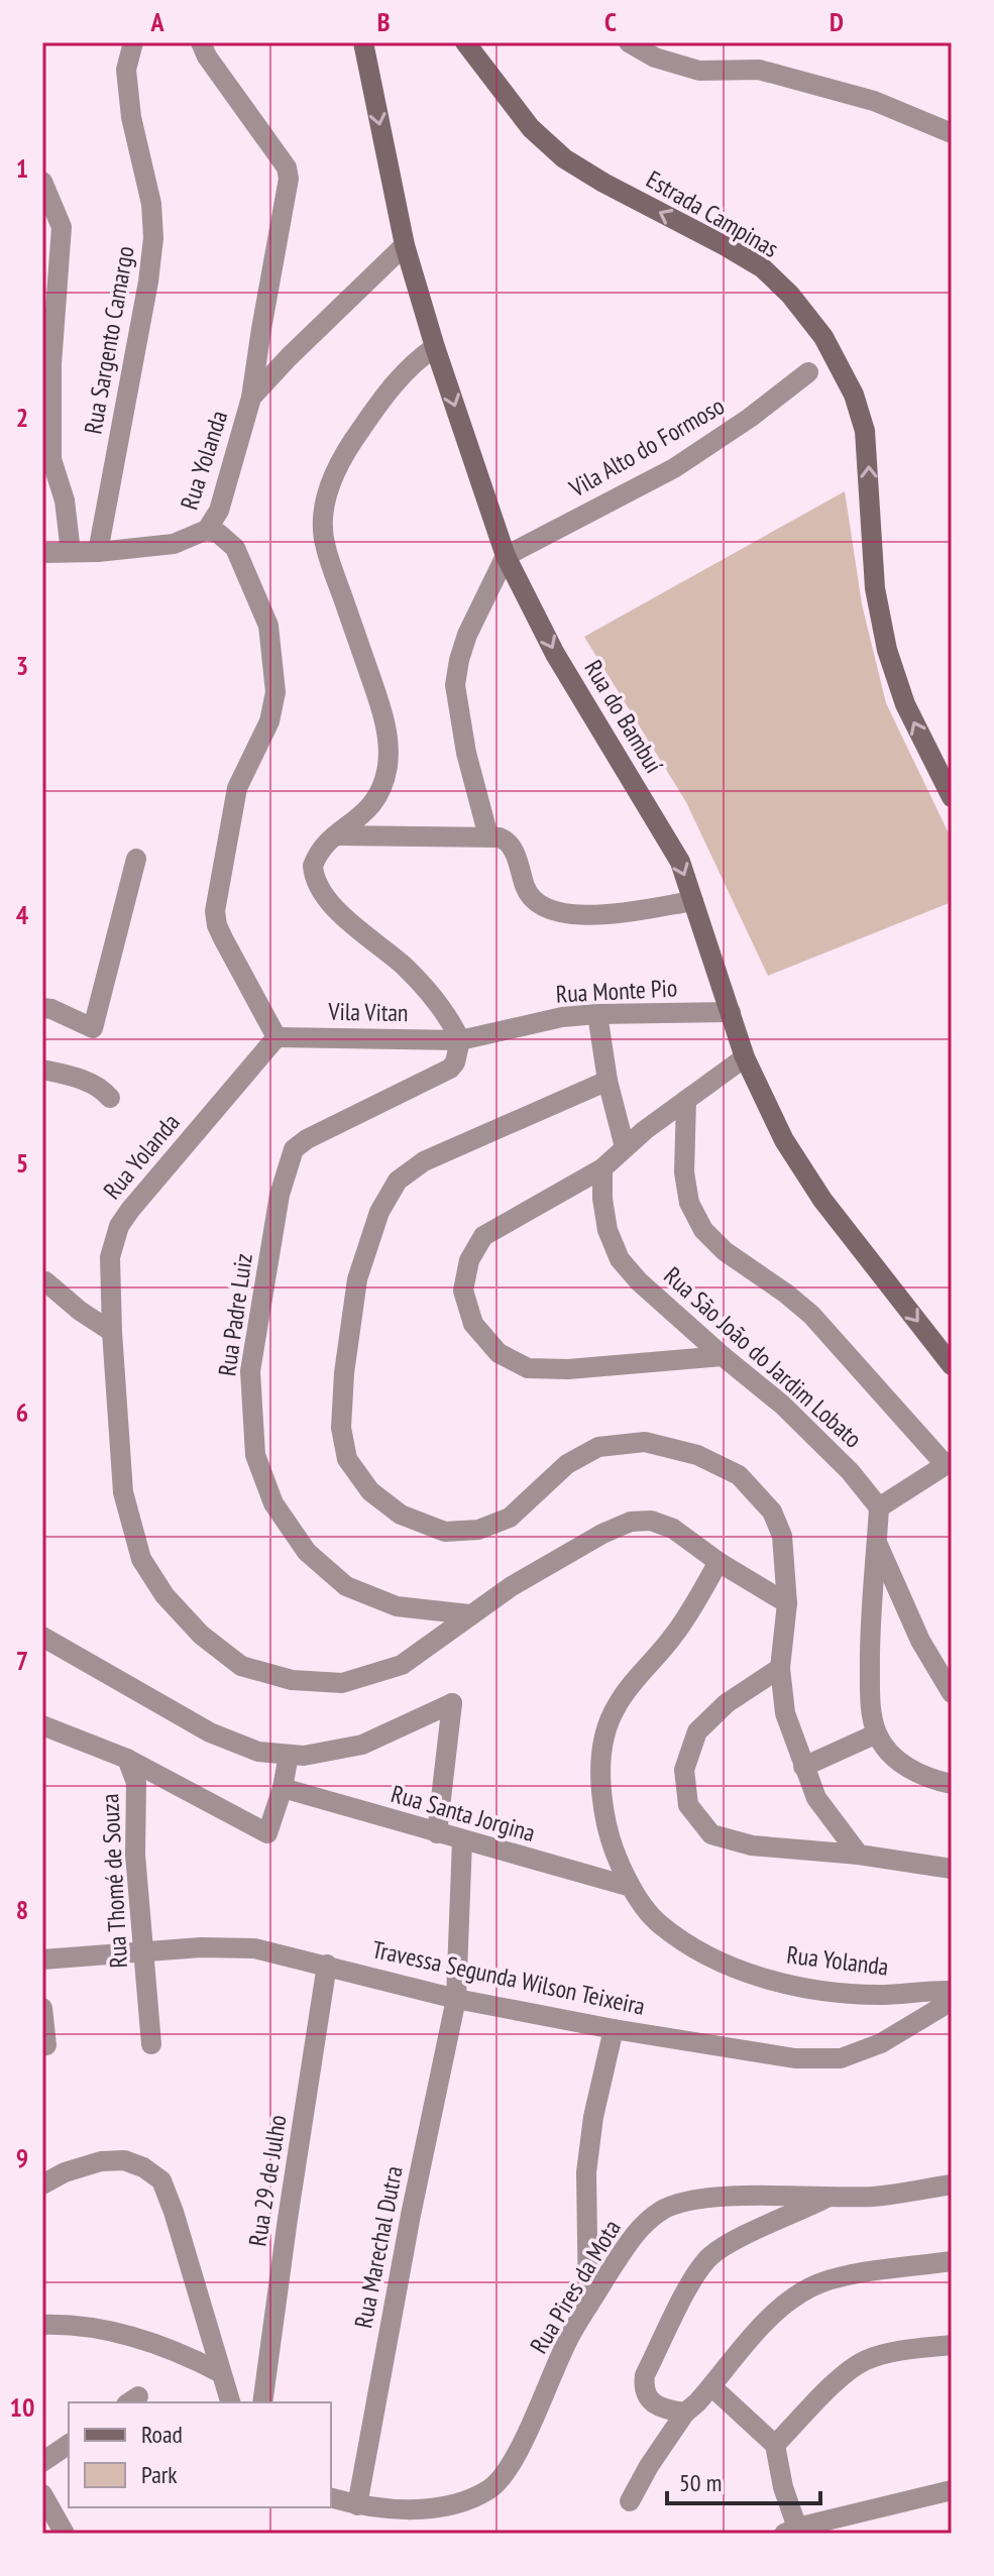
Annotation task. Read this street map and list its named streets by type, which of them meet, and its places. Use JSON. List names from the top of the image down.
{
  "streets": {
    "main road": ["Estrada Campinas", "Rua do Bambuí"],
    "street": [
      "Rua Sargento Camargo",
      "Vila Alto do Formoso",
      "Rua Yolanda",
      "Rua Monte Pio",
      "Vila Vitan",
      "Rua Padre Luiz",
      "Rua São João do Jardim Lobato",
      "Rua Santa Jorgina",
      "Rua Thomé de Souza",
      "Travessa Segunda Wilson Teixeira",
      "Rua 29 de Julho",
      "Rua Marechal Dutra",
      "Rua Pires da Mota"
    ]
  },
  "crossings": [
    ["Vila Alto do Formoso", "Rua do Bambuí"],
    ["Rua Yolanda", "Rua do Bambuí"],
    ["Rua Yolanda", "Vila Vitan"],
    ["Rua Yolanda", "Rua Padre Luiz"],
    ["Rua Yolanda", "Rua Santa Jorgina"],
    ["Rua do Bambuí", "Rua Monte Pio"],
    ["Rua Monte Pio", "Vila Vitan"],
    ["Rua Monte Pio", "Rua Padre Luiz"],
    ["Vila Vitan", "Rua Padre Luiz"],
    ["Rua Santa Jorgina", "Rua Marechal Dutra"],
    ["Rua Thomé de Souza", "Travessa Segunda Wilson Teixeira"],
    ["Travessa Segunda Wilson Teixeira", "Rua 29 de Julho"],
    ["Travessa Segunda Wilson Teixeira", "Rua Marechal Dutra"],
    ["Rua Marechal Dutra", "Rua Pires da Mota"]
  ],
  "one_way": ["Estrada Campinas", "Rua do Bambuí"],
  "legend": ["Road", "Park"],
  "scale_bar": "50 m",
  "grid": {
    "columns": [
      "A",
      "B",
      "C",
      "D"
    ],
    "rows": [
      "1",
      "2",
      "3",
      "4",
      "5",
      "6",
      "7",
      "8",
      "9",
      "10"
    ]
  }
}
